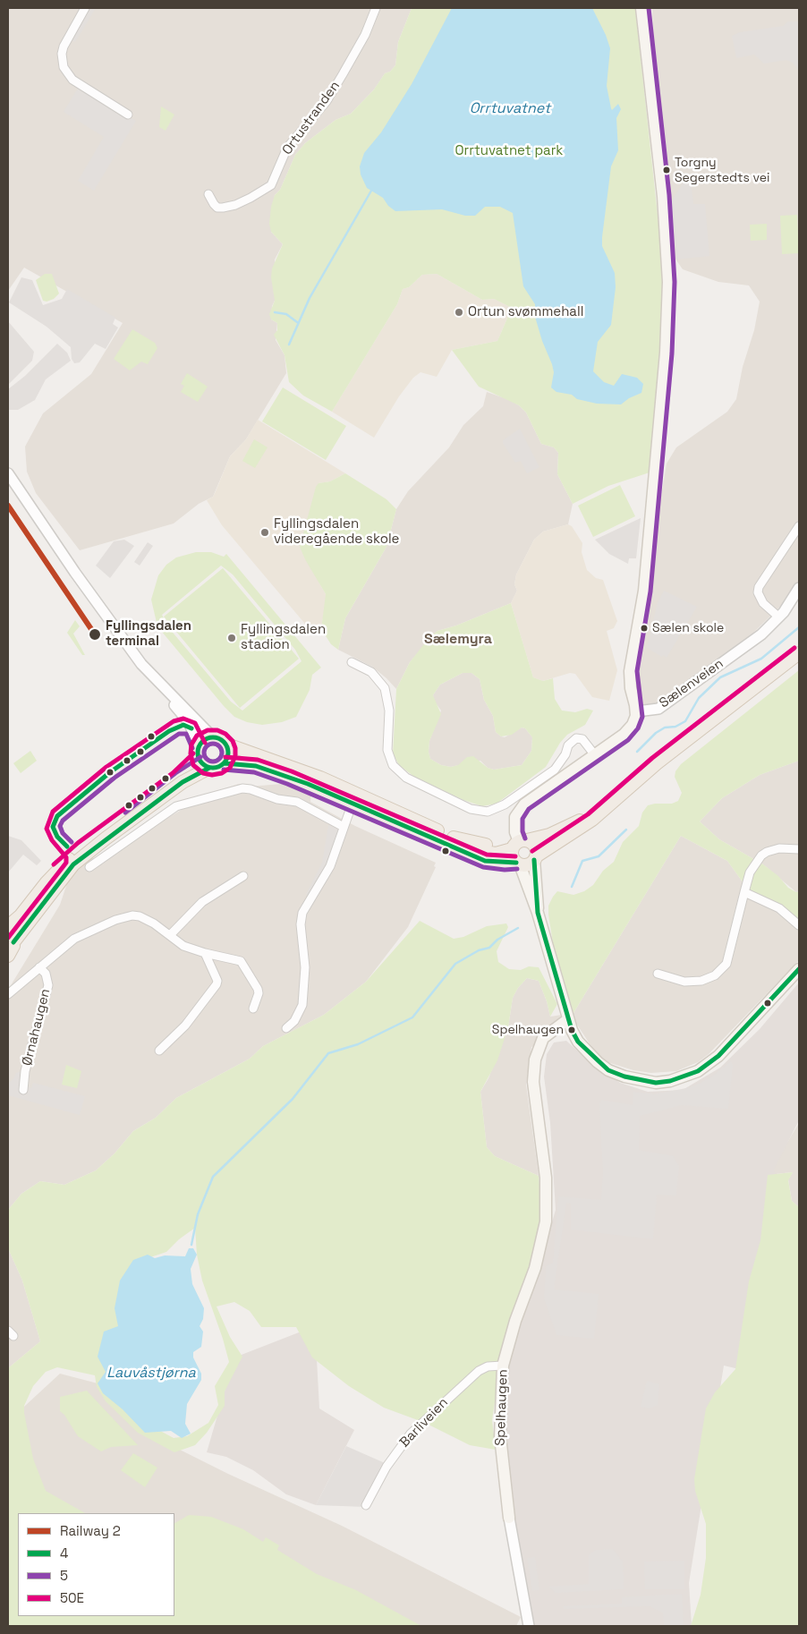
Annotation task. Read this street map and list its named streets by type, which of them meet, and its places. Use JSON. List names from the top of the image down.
{
  "streets": {
    "main road": ["Spelhaugen"],
    "street": [
      "Ortustranden",
      "Sælenveien",
      "Ørnahaugen",
      "Barliveien"
    ]
  },
  "crossings": [
    ["Spelhaugen", "Barliveien"]
  ],
  "districts": ["Sælemyra"],
  "water": ["Orrtuvatnet", "Lauvåstjørna"],
  "parks": ["Orrtuvatnet park"],
  "places": [
    "Torgny Segerstedts vei",
    "Ortun svømmehall",
    "Fyllingsdalen videregående skole",
    "Sælen skole",
    "Fyllingsdalen terminal",
    "Fyllingsdalen stadion",
    "Spelhaugen"
  ],
  "lines": [
    "transit line 5",
    "rail line 2",
    "transit line 50E",
    "transit line 4"
  ],
  "legend": [
    "Railway 2",
    "4",
    "5",
    "50E"
  ]
}
